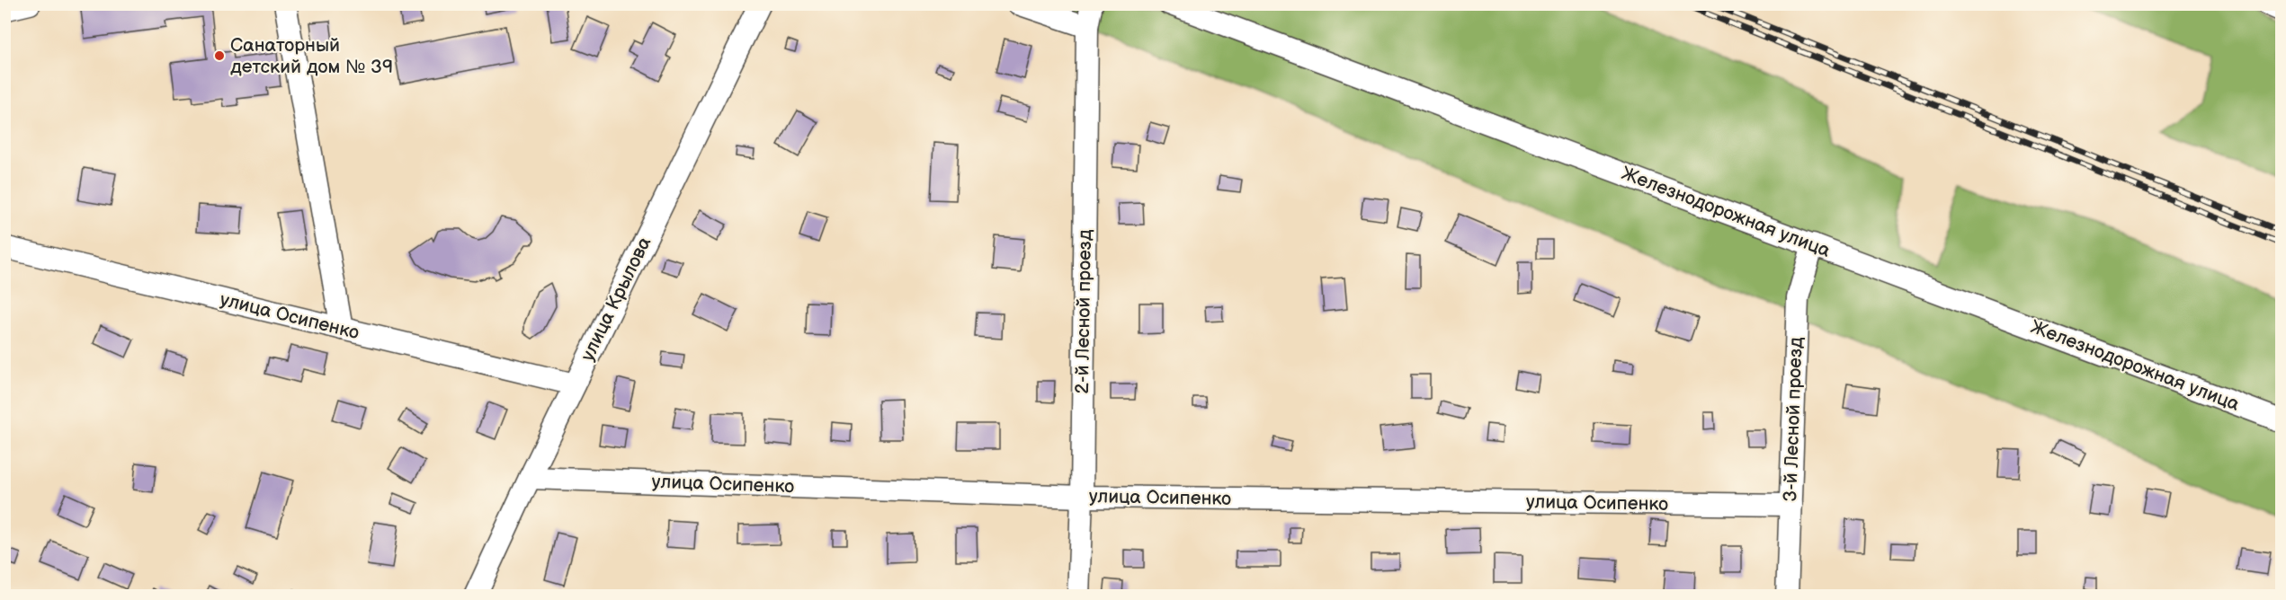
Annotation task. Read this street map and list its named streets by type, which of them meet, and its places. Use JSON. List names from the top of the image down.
{
  "streets": {
    "street": [
      "Железнодорожная улица",
      "улица Крылова",
      "2-й Лесной проезд",
      "улица Осипенко",
      "3-й Лесной проезд"
    ]
  },
  "crossings": [
    ["Железнодорожная улица", "3-й Лесной проезд"],
    ["улица Крылова", "улица Осипенко"],
    ["2-й Лесной проезд", "улица Осипенко"],
    ["улица Осипенко", "3-й Лесной проезд"]
  ],
  "places": ["Санаторный детский дом № 39"]
}
